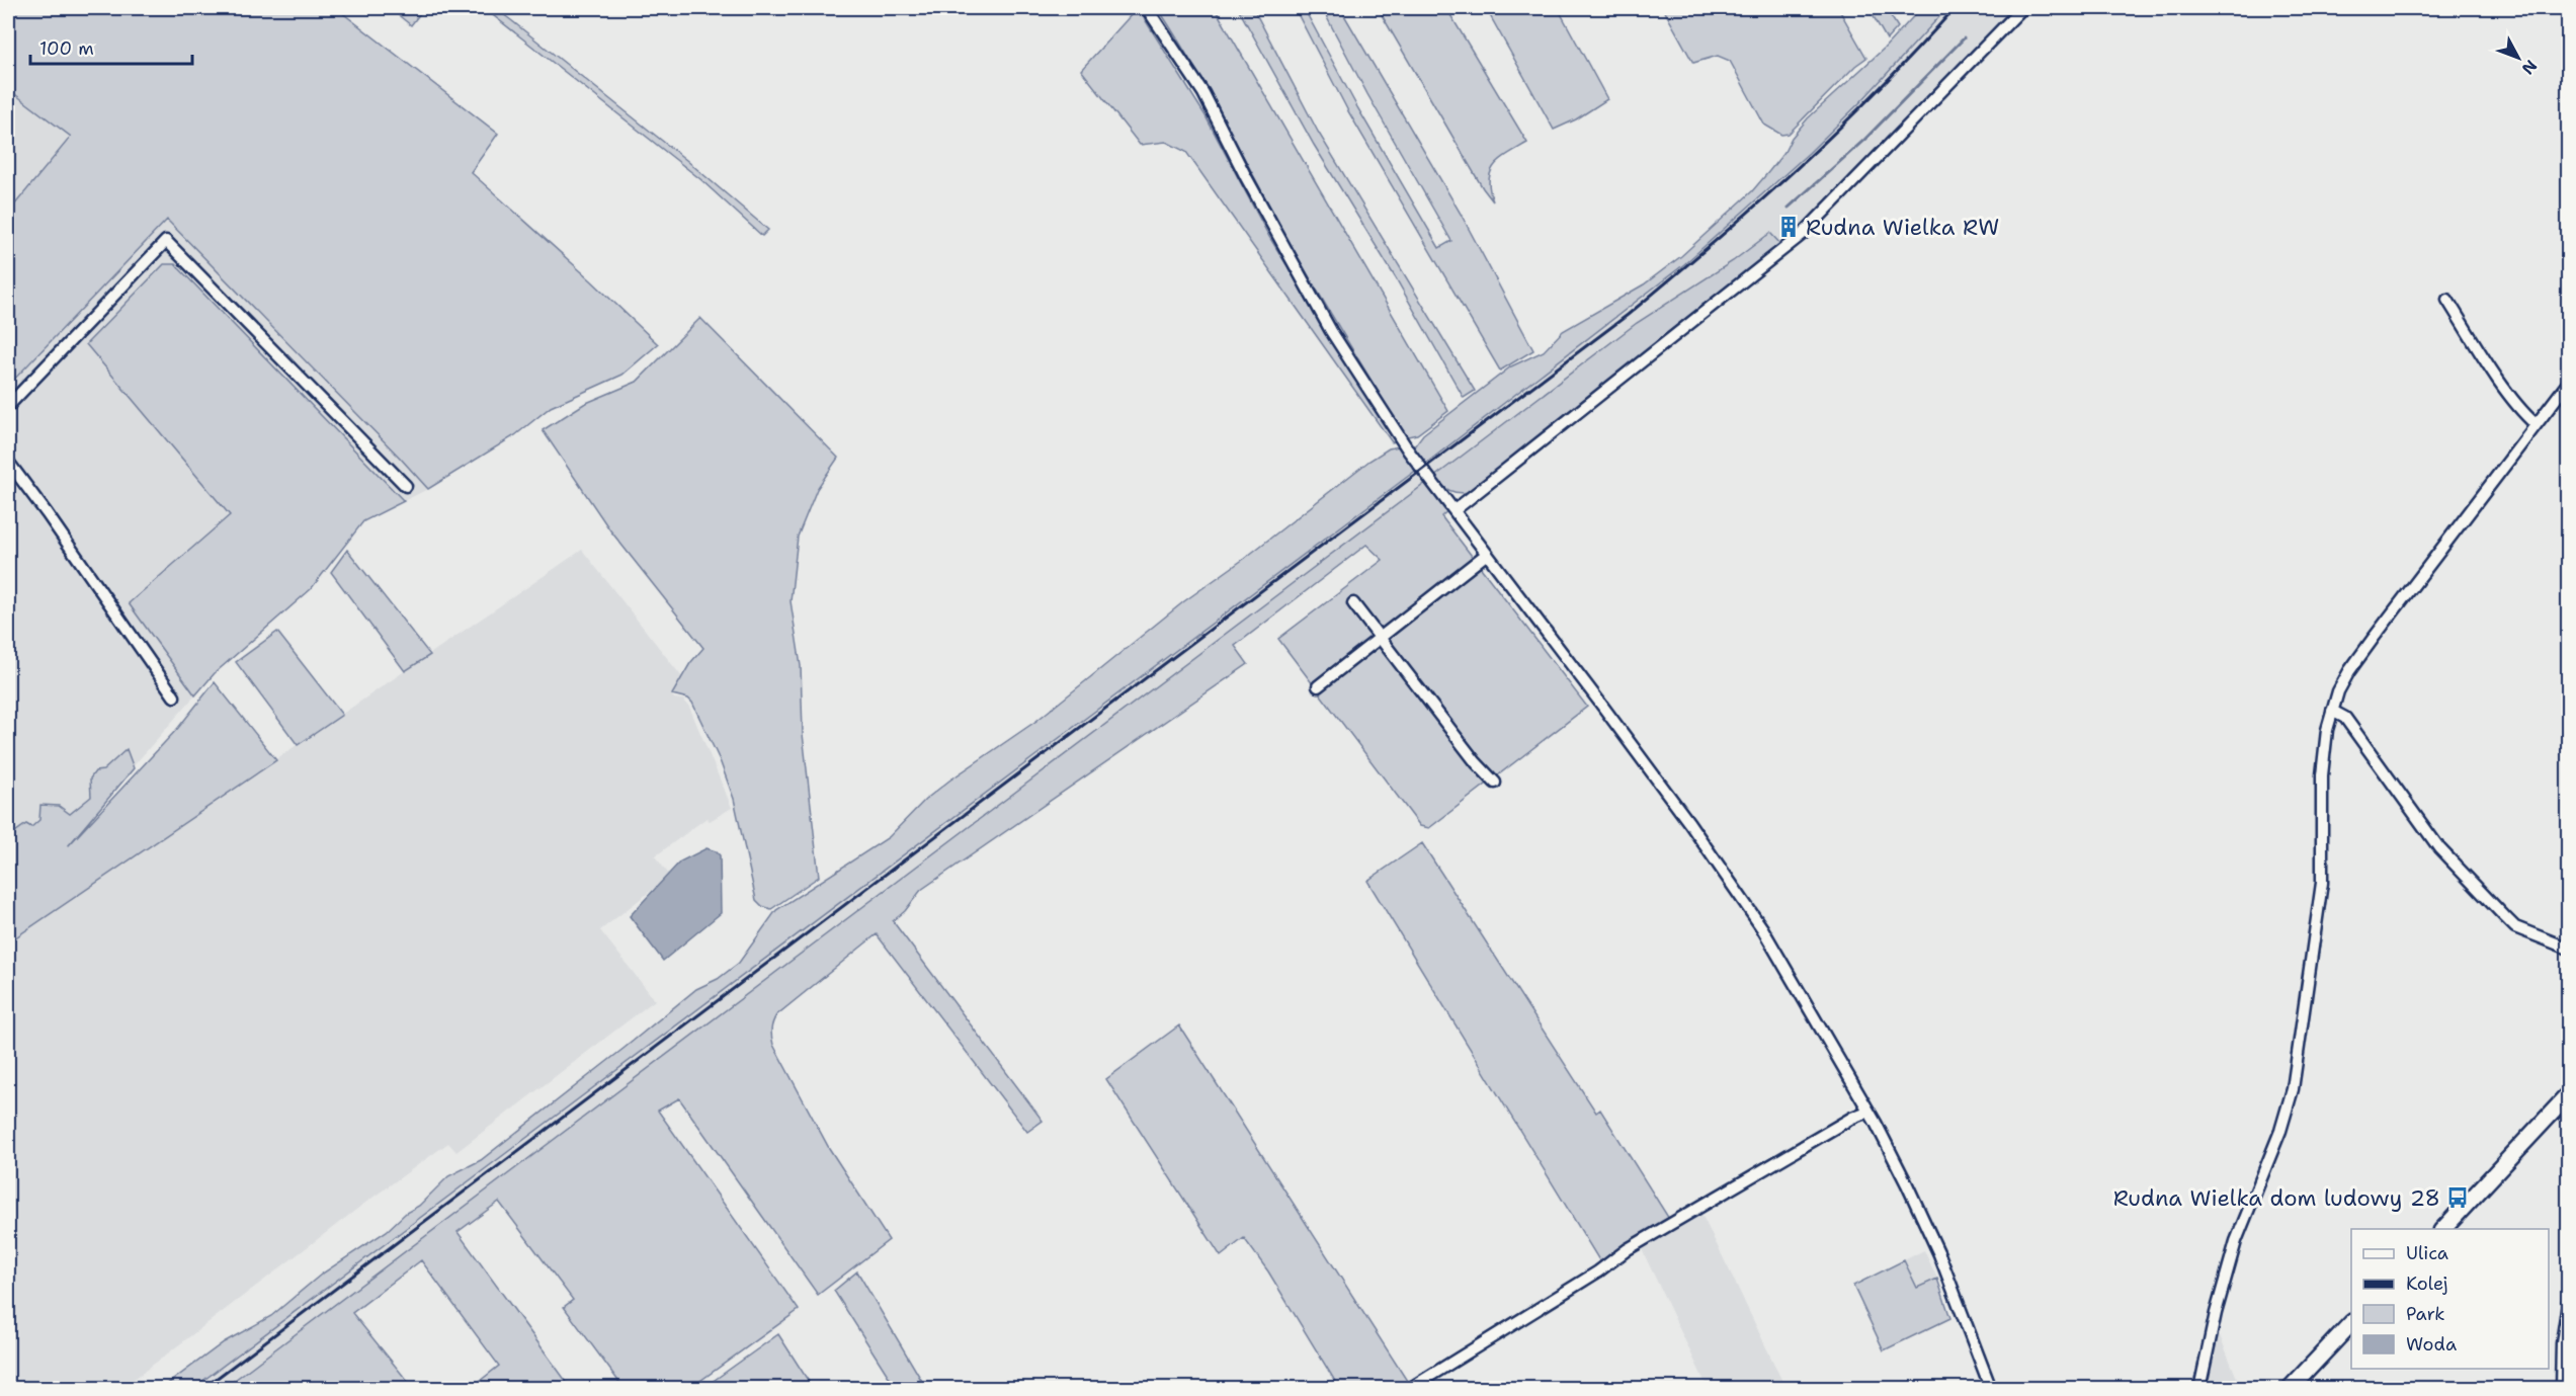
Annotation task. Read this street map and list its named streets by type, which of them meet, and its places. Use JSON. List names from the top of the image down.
{
  "places": {
    "building": ["Rudna Wielka RW"],
    "bus stop": ["Rudna Wielka dom ludowy 28"]
  },
  "legend": [
    "Ulica",
    "Kolej",
    "Park",
    "Woda"
  ],
  "scale_bar": "100 m",
  "north": "bottom right"
}
